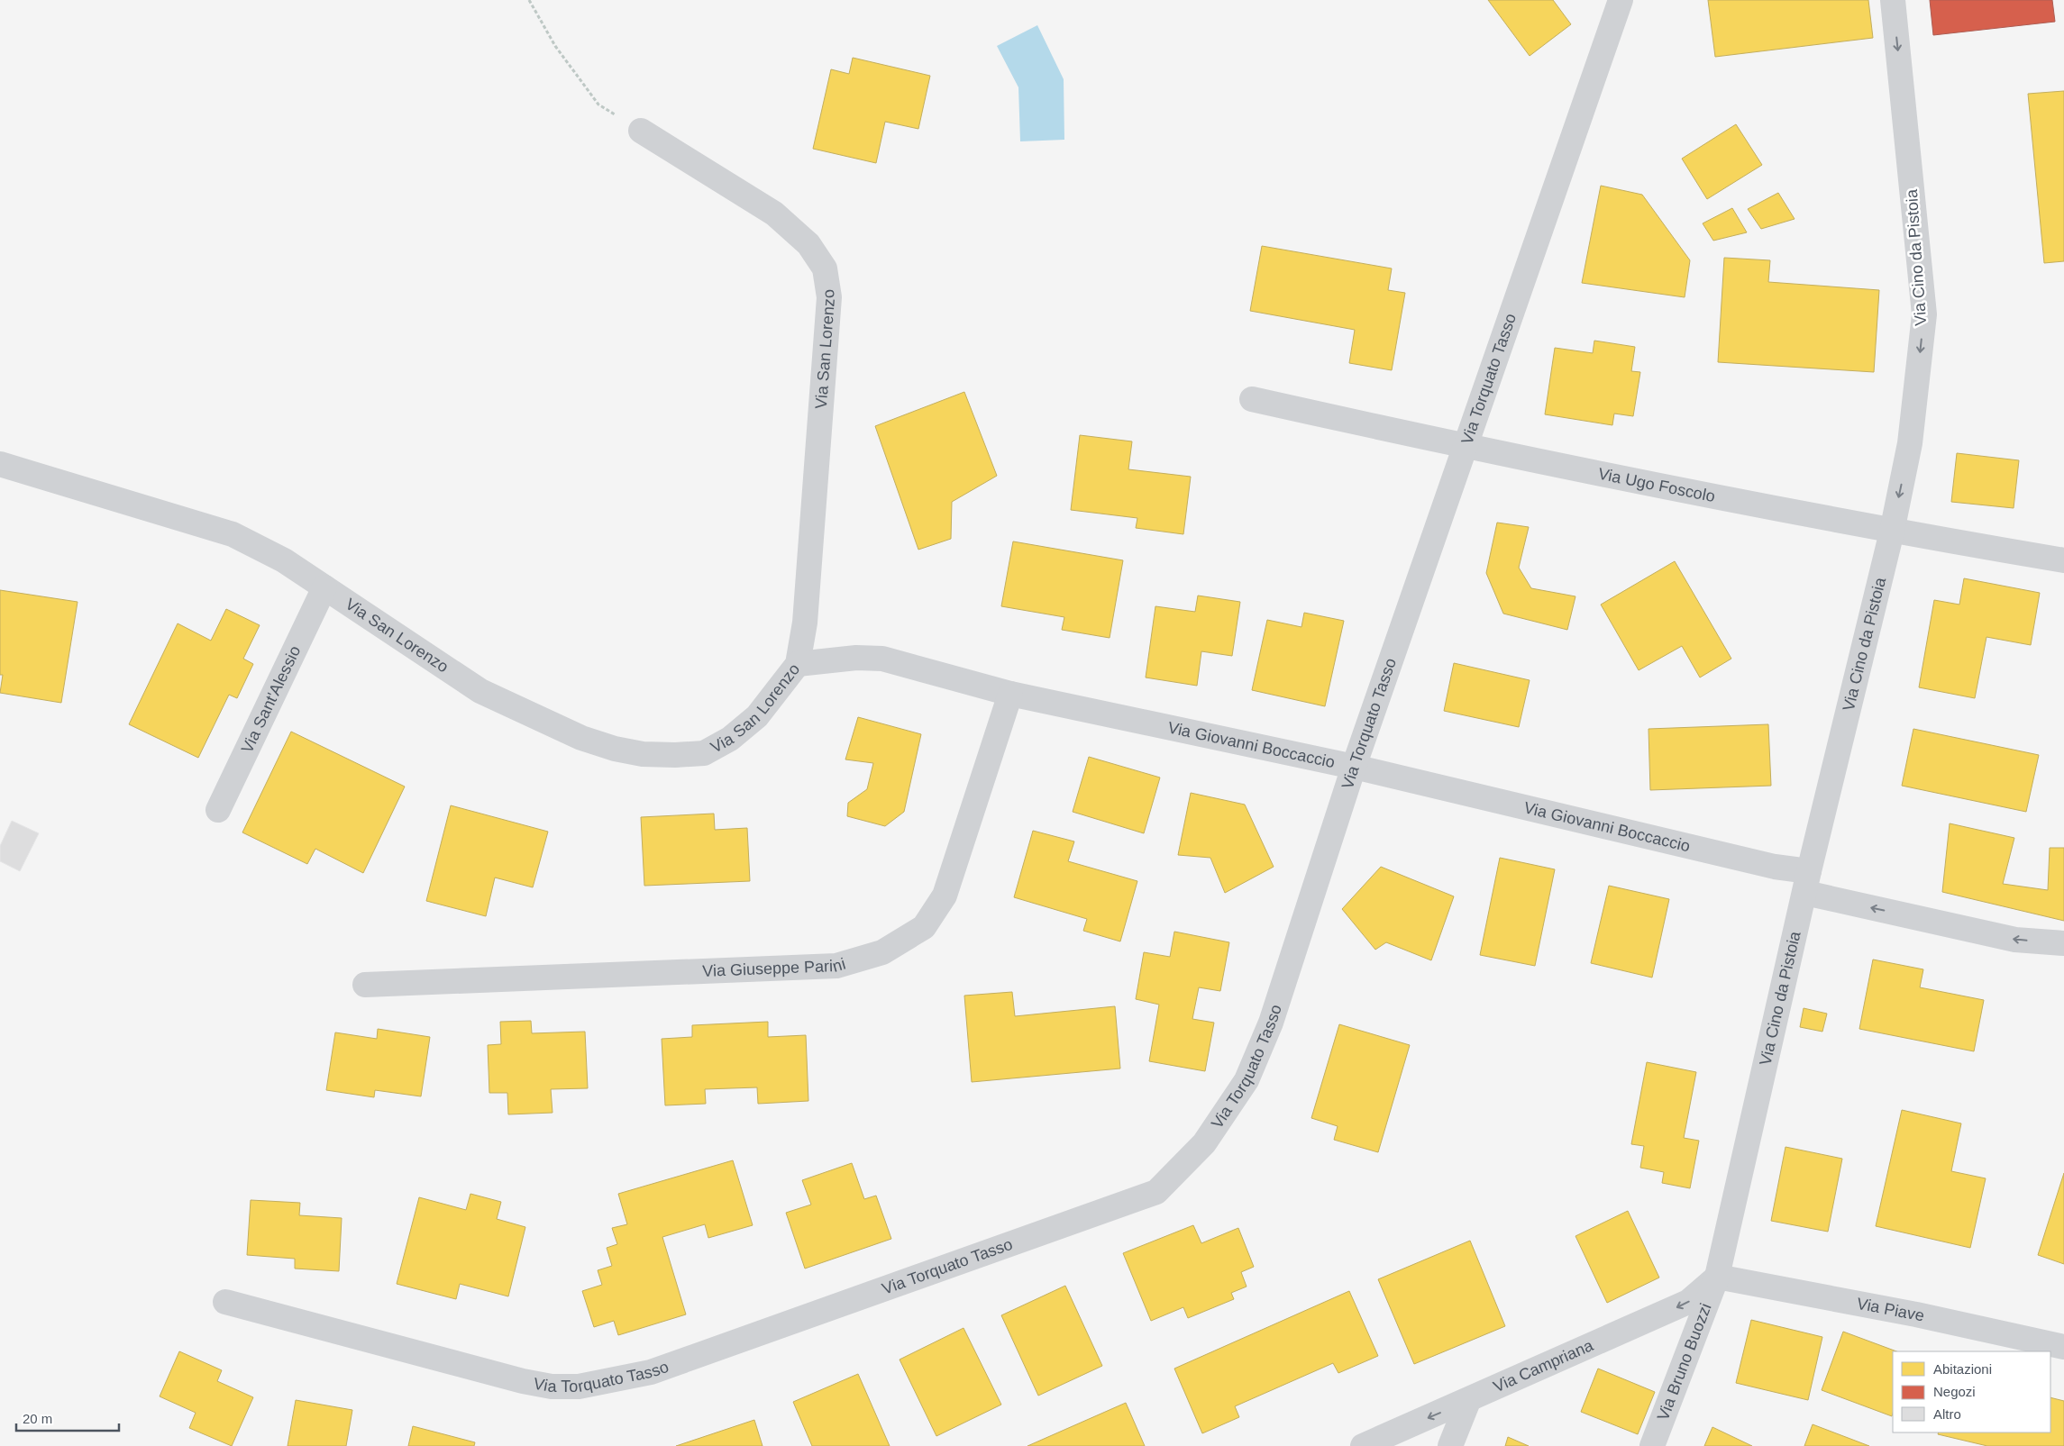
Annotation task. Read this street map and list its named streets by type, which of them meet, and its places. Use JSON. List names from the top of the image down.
{
  "streets": {
    "street": [
      "Via Cino da Pistoia",
      "Via San Lorenzo",
      "Via Torquato Tasso",
      "Via Ugo Foscolo",
      "Via Sant'Alessio",
      "Via Giovanni Boccaccio",
      "Via Giuseppe Parini",
      "Via Piave",
      "Via Bruno Buozzi",
      "Via Campriana"
    ]
  },
  "crossings": [
    ["Via Cino da Pistoia", "Via Ugo Foscolo"],
    ["Via Cino da Pistoia", "Via Giovanni Boccaccio"],
    ["Via Cino da Pistoia", "Via Piave"],
    ["Via Cino da Pistoia", "Via Bruno Buozzi"],
    ["Via Cino da Pistoia", "Via Campriana"],
    ["Via San Lorenzo", "Via Sant'Alessio"],
    ["Via San Lorenzo", "Via Giovanni Boccaccio"],
    ["Via Torquato Tasso", "Via Ugo Foscolo"],
    ["Via Torquato Tasso", "Via Giovanni Boccaccio"],
    ["Via Giovanni Boccaccio", "Via Giuseppe Parini"],
    ["Via Piave", "Via Bruno Buozzi"],
    ["Via Piave", "Via Campriana"],
    ["Via Bruno Buozzi", "Via Campriana"]
  ],
  "one_way": ["Via Cino da Pistoia", "Via Campriana"],
  "legend": ["Abitazioni", "Negozi", "Altro"],
  "scale_bar": "20 m"
}
